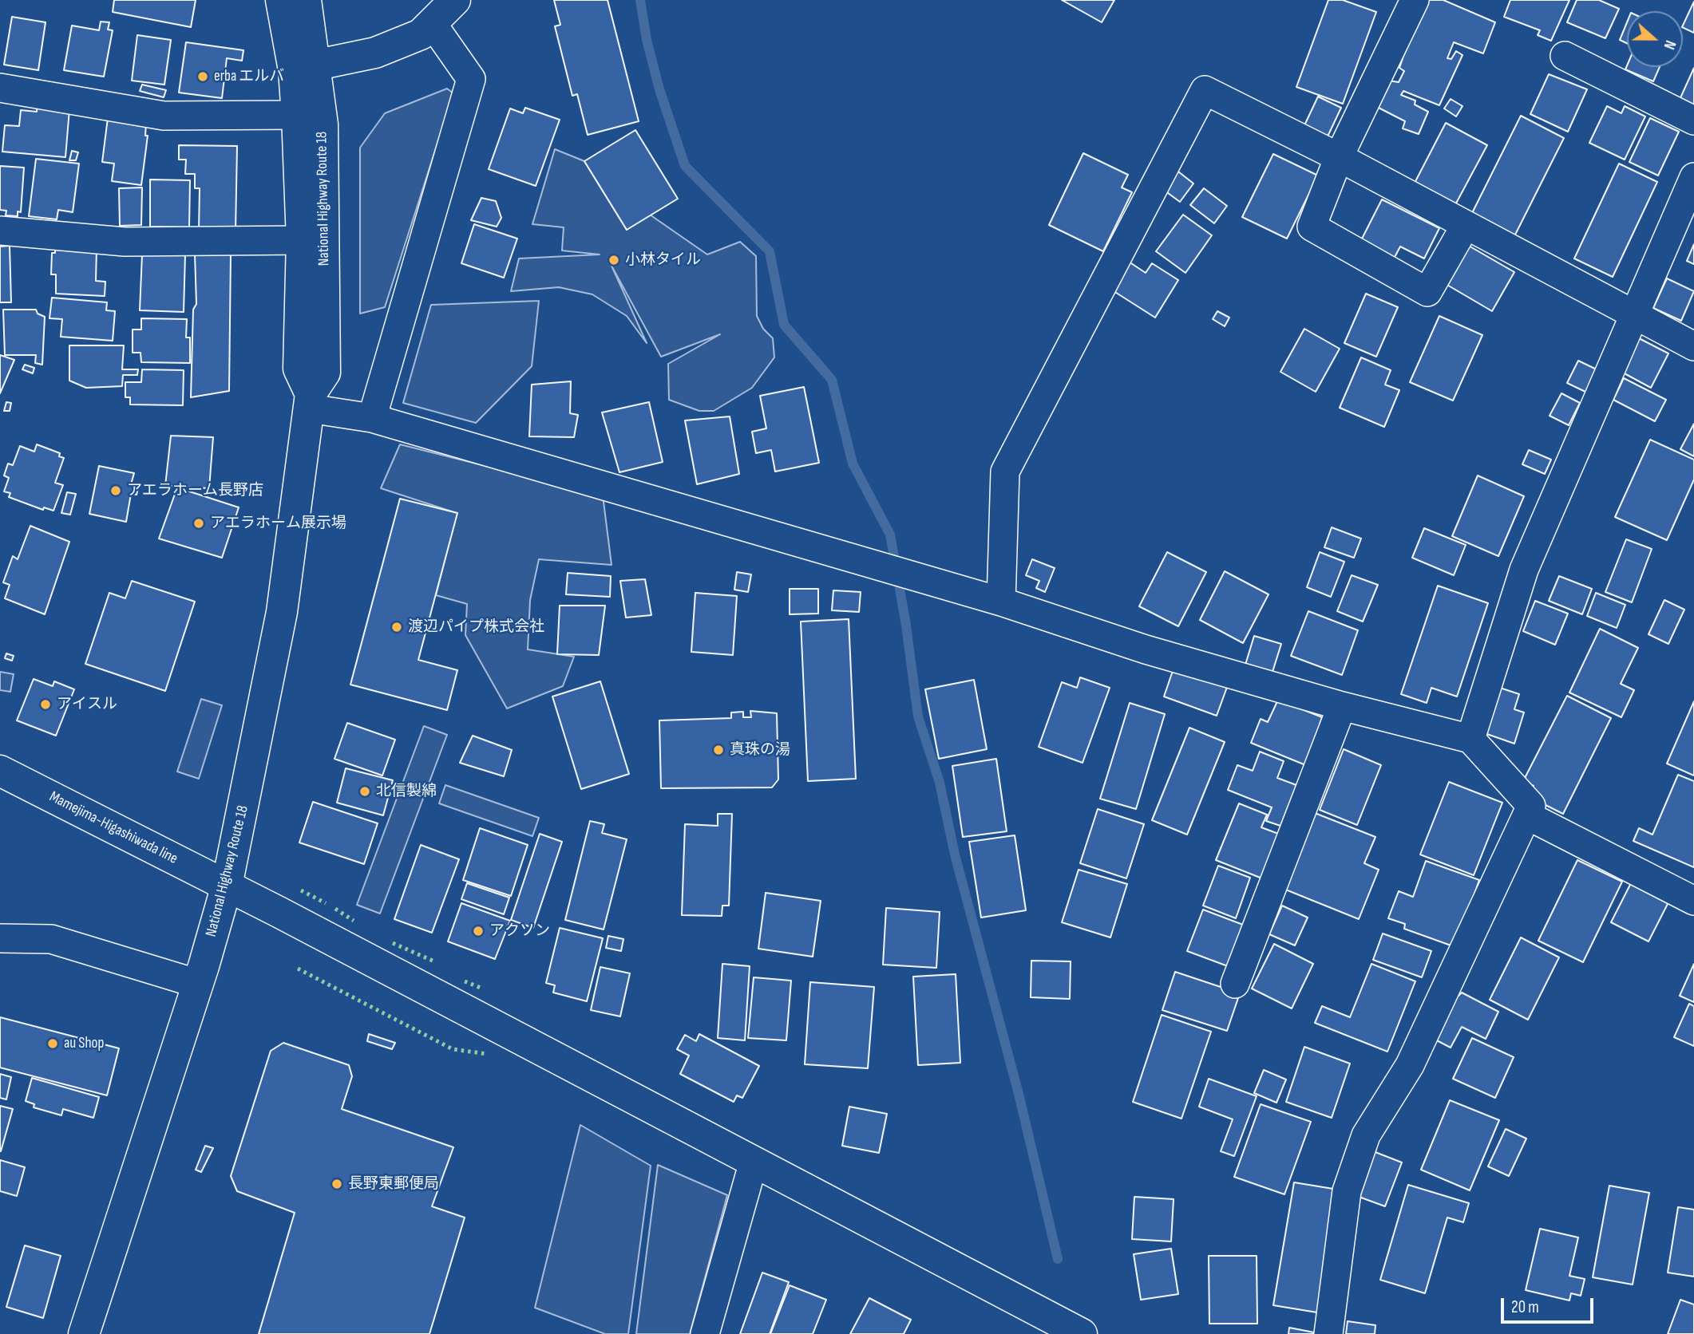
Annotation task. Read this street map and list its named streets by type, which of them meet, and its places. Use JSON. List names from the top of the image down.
{
  "streets": {
    "main road": ["National Highway Route 18", "Mamejima-Higashiwada line"]
  },
  "crossings": [
    ["National Highway Route 18", "Mamejima-Higashiwada line"]
  ],
  "places": [
    "erba エルバ",
    "小林タイル",
    "アエラホーム長野店",
    "アエラホーム展示場",
    "渡辺パイプ株式会社",
    "アイスル",
    "真珠の湯",
    "北信製綿",
    "アクソン",
    "au Shop",
    "長野東郵便局"
  ],
  "scale_bar": "20 m",
  "north": "right"
}
